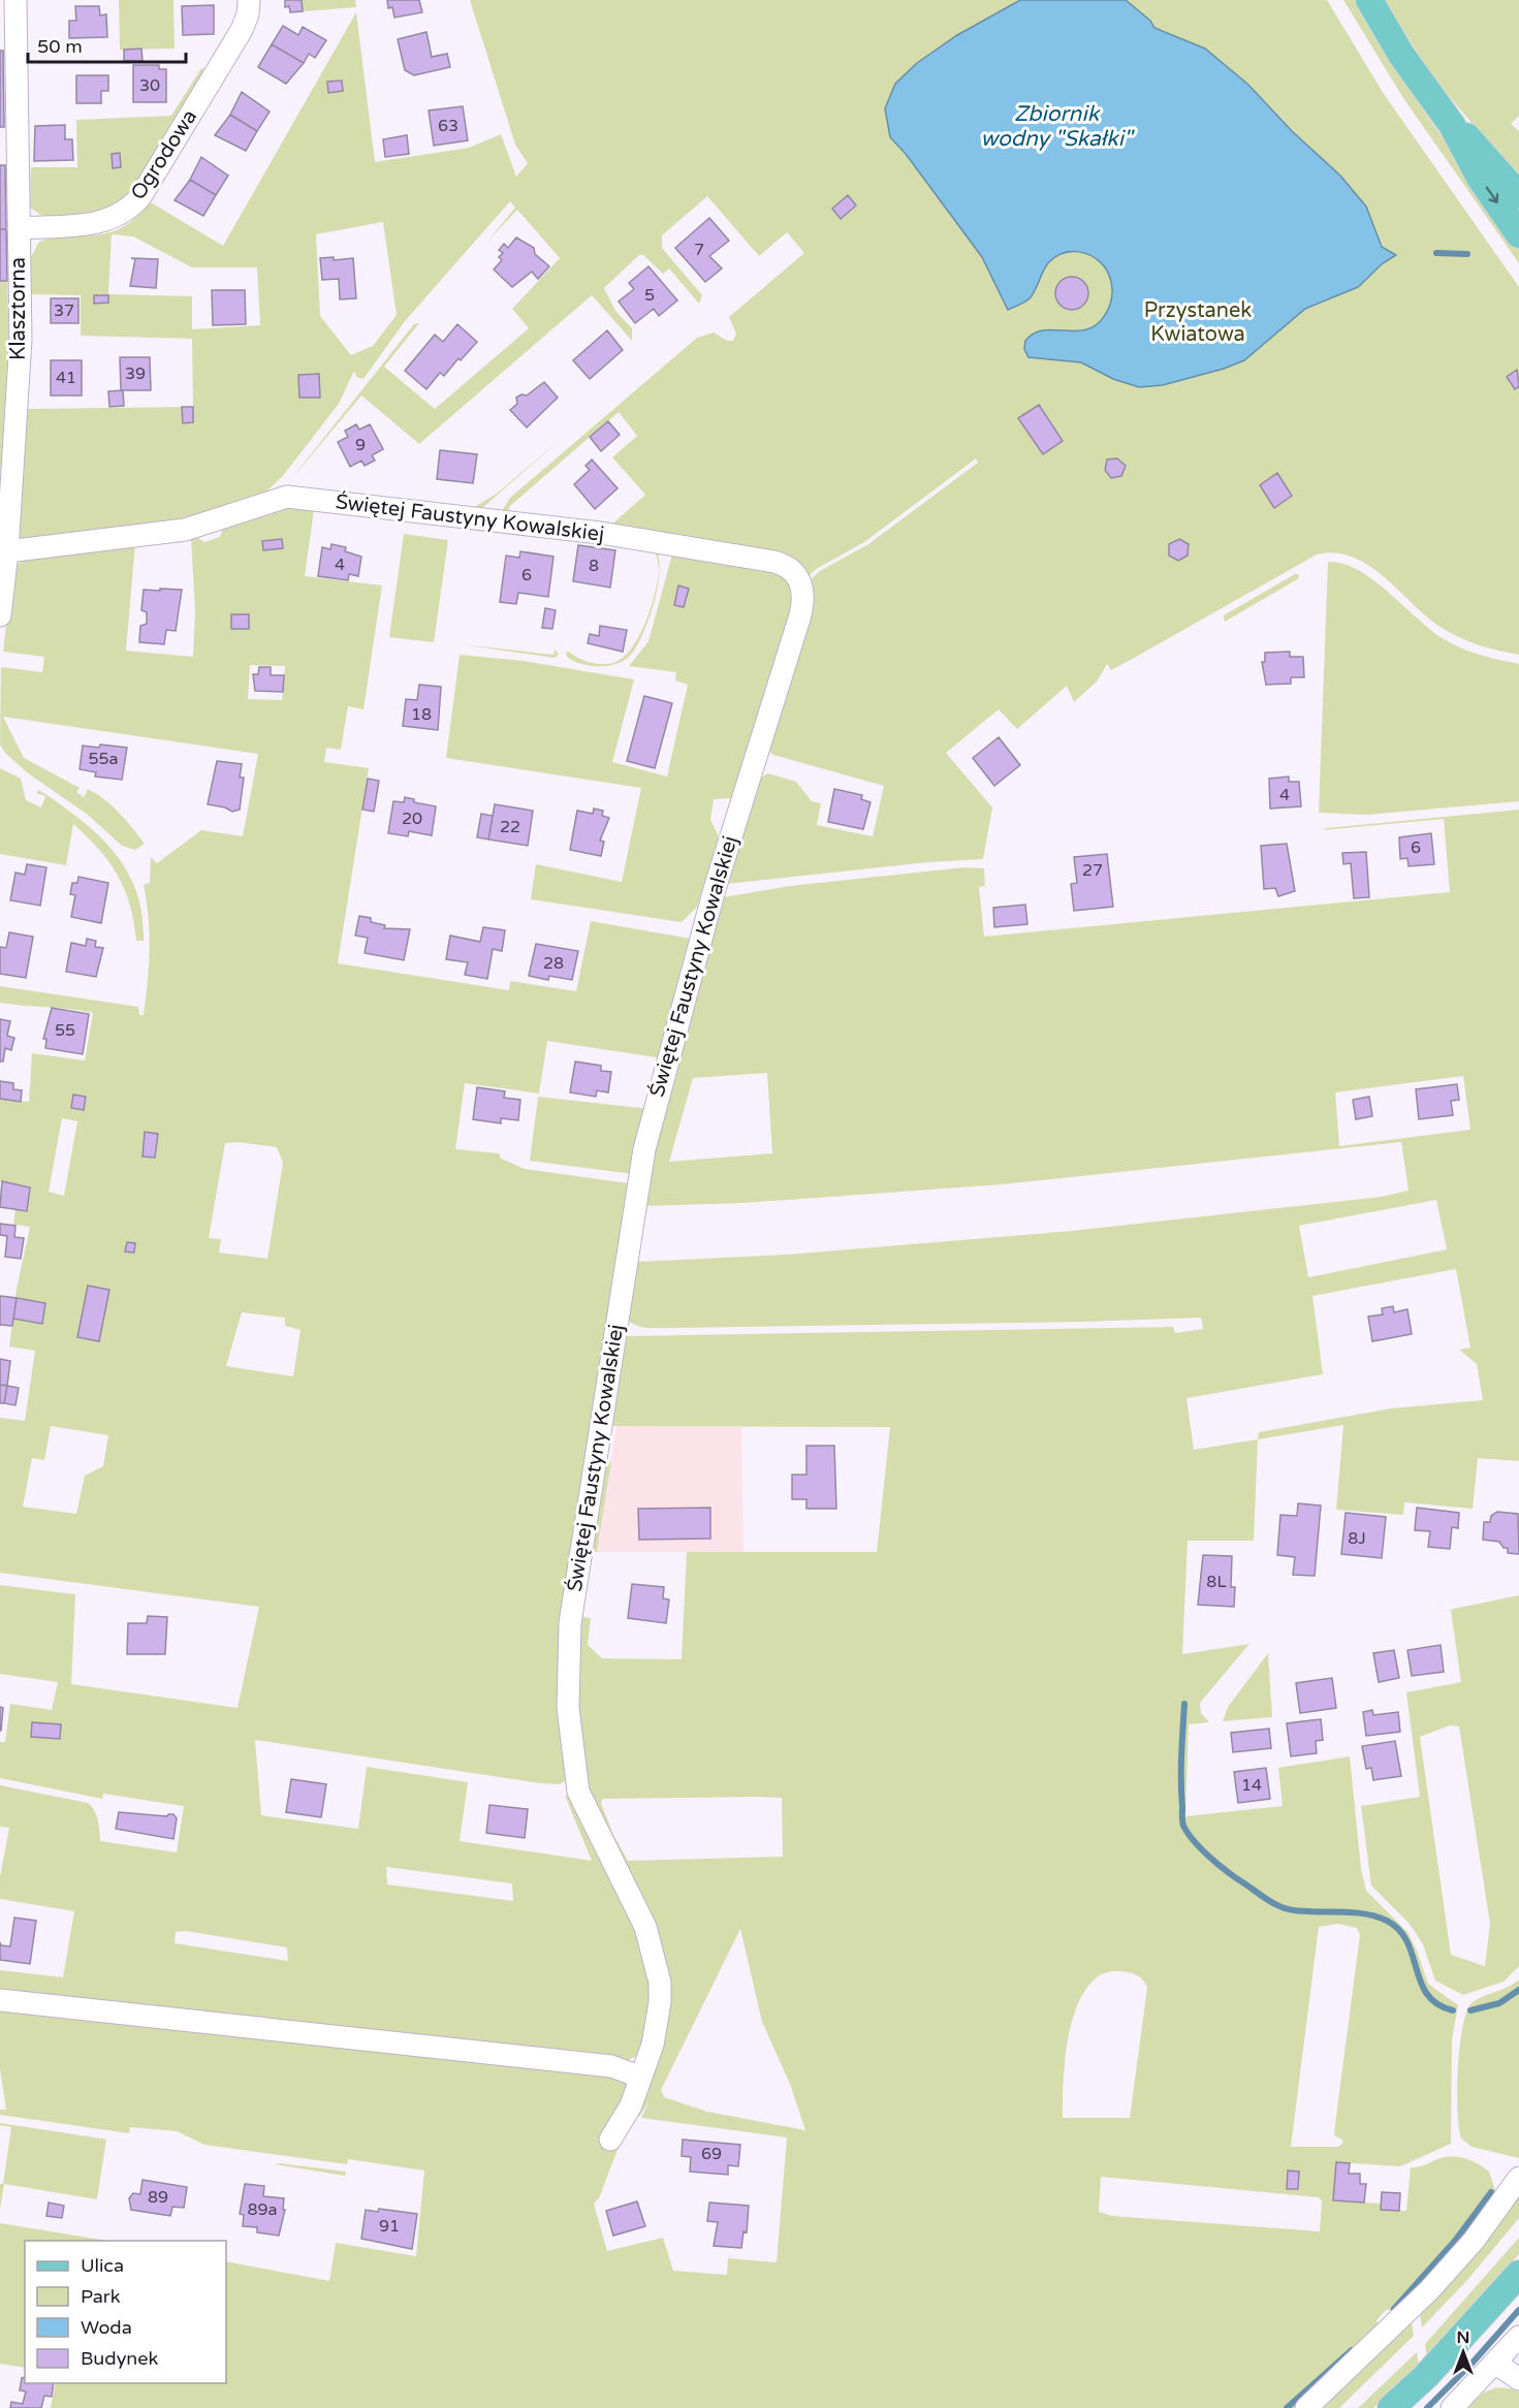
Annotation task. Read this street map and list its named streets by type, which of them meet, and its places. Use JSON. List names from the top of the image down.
{
  "streets": {
    "street": ["Ogrodowa", "Klasztorna", "Świętej Faustyny Kowalskiej"]
  },
  "crossings": [
    ["Ogrodowa", "Klasztorna"],
    ["Klasztorna", "Świętej Faustyny Kowalskiej"]
  ],
  "water": ["Zbiornik wodny \"Skałki\""],
  "parks": ["Przystanek Kwiatowa"],
  "house_numbers": [
    "30",
    "63",
    "7",
    "5",
    "37",
    "39",
    "41",
    "9",
    "4",
    "8",
    "6",
    "18",
    "55a",
    "4",
    "20",
    "22",
    "6",
    "27",
    "28",
    "55",
    "8J",
    "8L",
    "14",
    "69",
    "89",
    "89a",
    "91"
  ],
  "legend": [
    "Ulica",
    "Park",
    "Woda",
    "Budynek"
  ],
  "scale_bar": "50 m",
  "north": "top"
}
